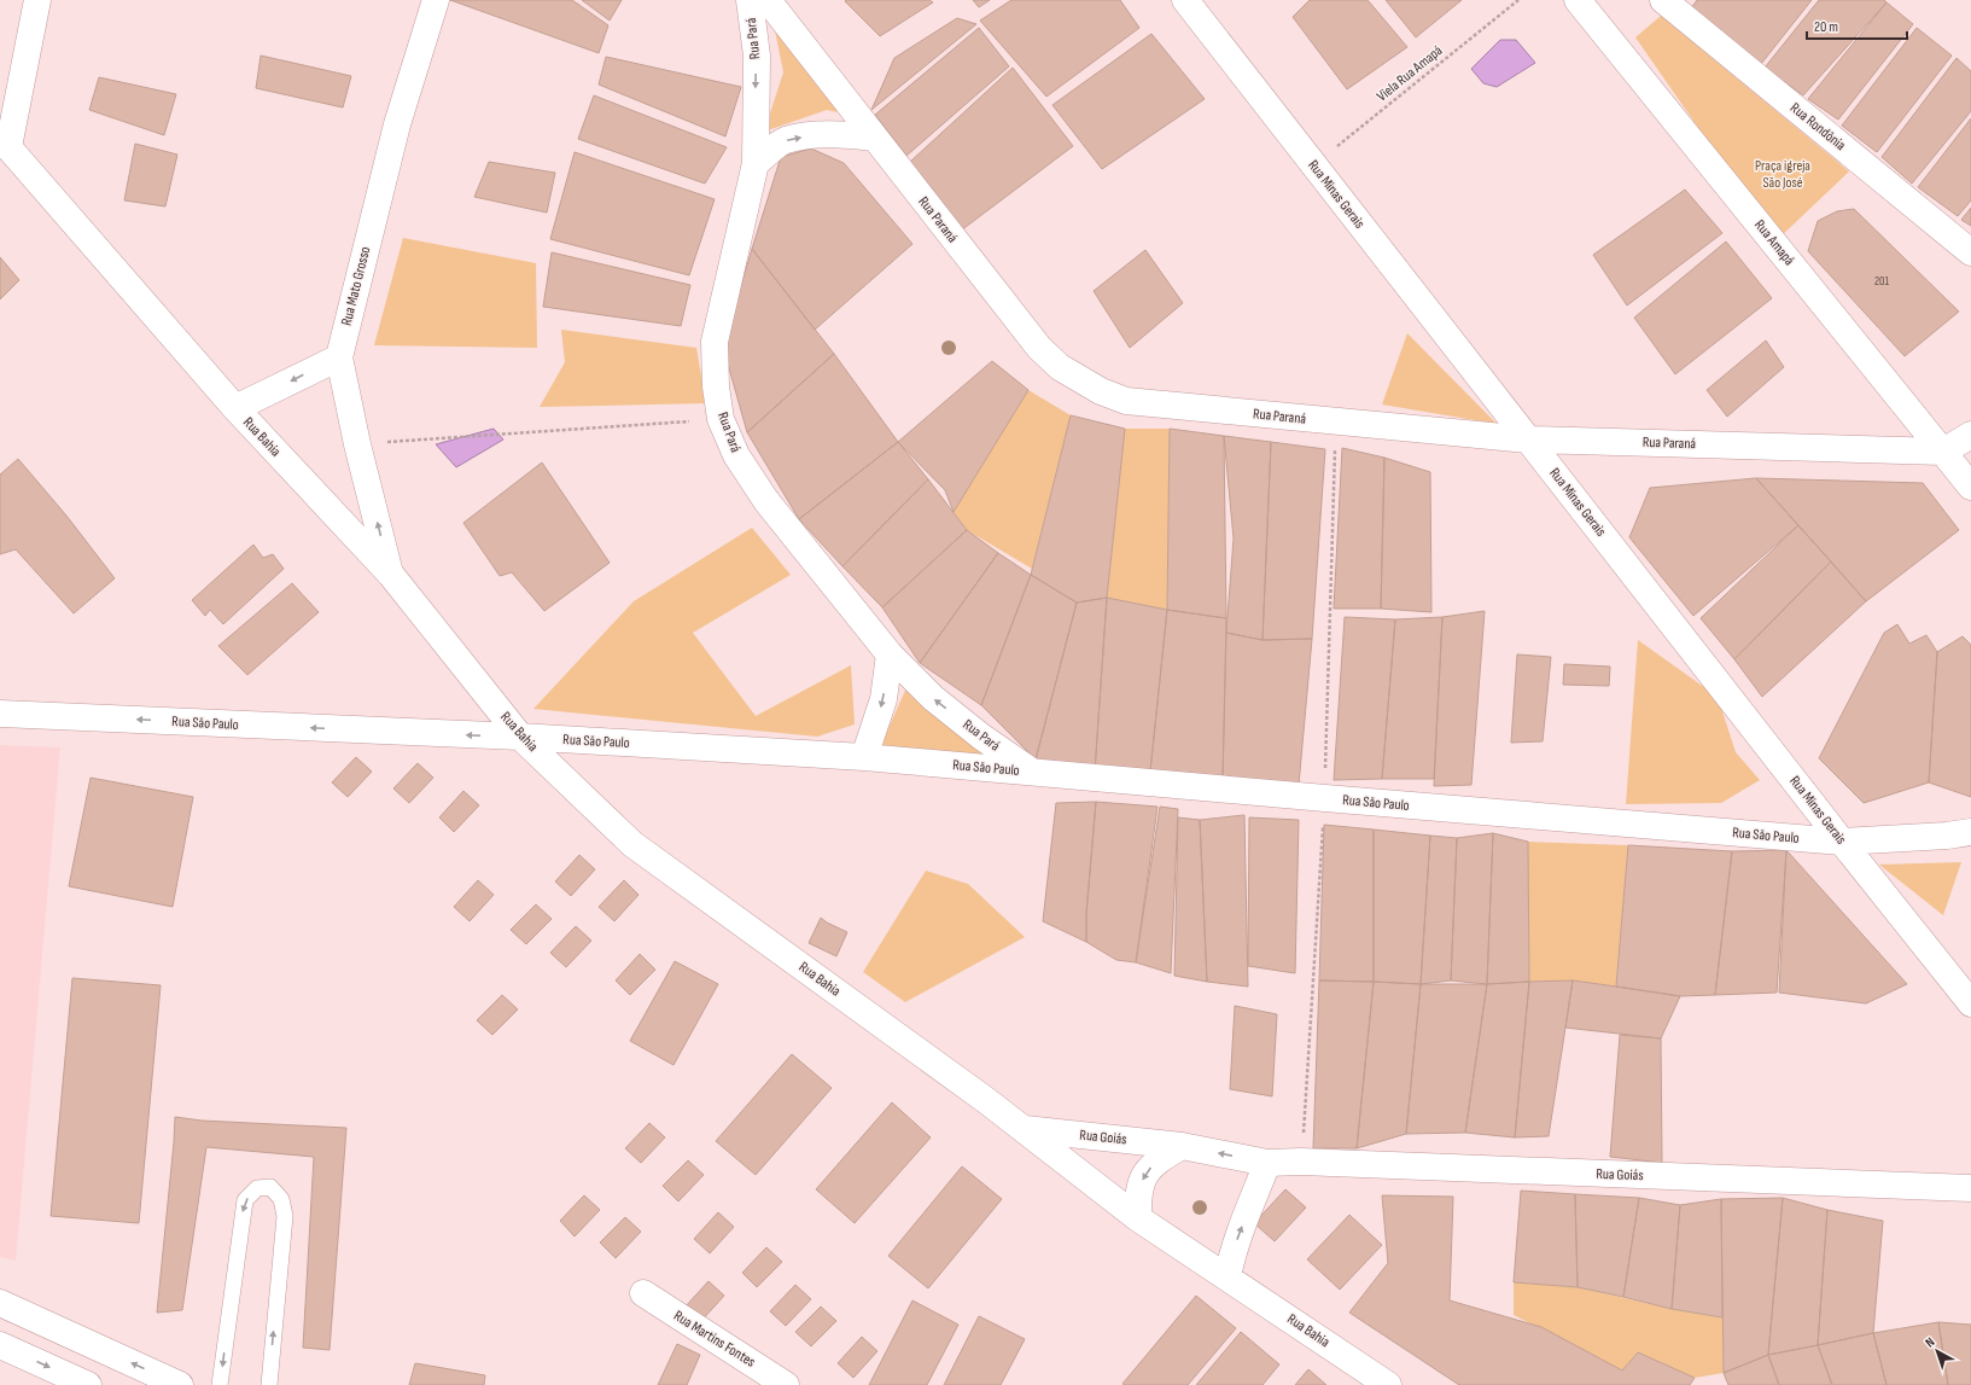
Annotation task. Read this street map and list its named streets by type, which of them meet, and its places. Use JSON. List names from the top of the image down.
{
  "streets": {
    "street": [
      "Rua Pará",
      "Rua Rondônia",
      "Rua Minas Gerais",
      "Rua Paraná",
      "Rua Amapá",
      "Rua Mato Grosso",
      "Rua Bahia",
      "Rua São Paulo",
      "Rua Goiás",
      "Rua Martins Fontes"
    ],
    "path": ["Viela Rua Amapá"]
  },
  "crossings": [
    ["Rua Pará", "Rua São Paulo"],
    ["Viela Rua Amapá", "Rua Minas Gerais"],
    ["Rua Minas Gerais", "Rua Paraná"],
    ["Rua Minas Gerais", "Rua São Paulo"],
    ["Rua Paraná", "Rua Amapá"],
    ["Rua Mato Grosso", "Rua Bahia"],
    ["Rua Bahia", "Rua São Paulo"],
    ["Rua Bahia", "Rua Goiás"]
  ],
  "parks": ["Praça igreja São José"],
  "house_numbers": ["201"],
  "scale_bar": "20 m",
  "north": "top left"
}
